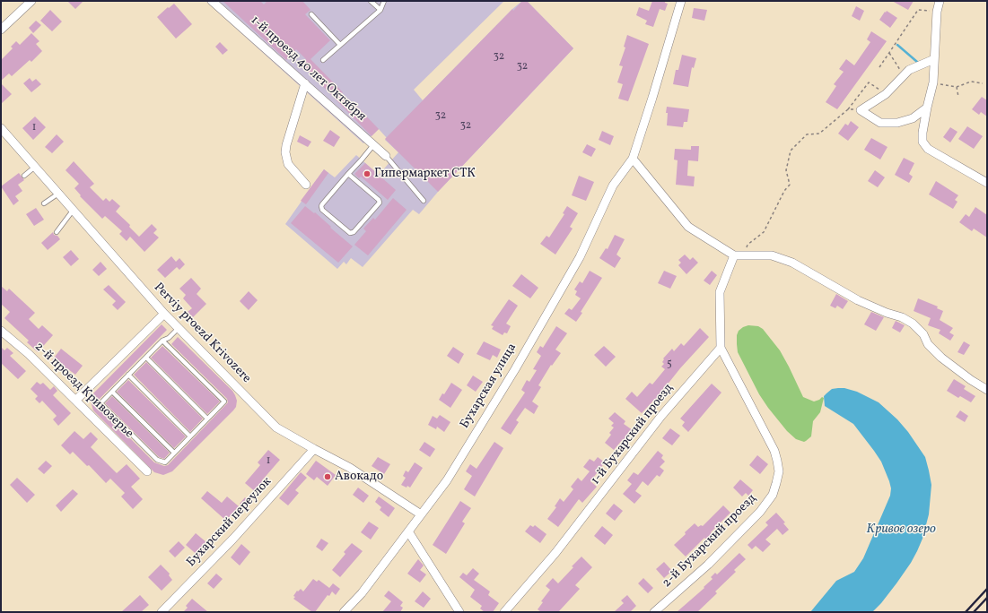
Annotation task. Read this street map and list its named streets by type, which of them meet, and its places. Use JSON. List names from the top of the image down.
{
  "streets": {
    "street": [
      "1-й проезд 40 лет Октября",
      "Perviy proezd Krivozere",
      "Бухарская улица",
      "2-й проезд Кривозерье",
      "1-й Бухарский проезд",
      "Бухарский переулок",
      "2-й Бухарский проезд"
    ]
  },
  "crossings": [
    ["Perviy proezd Krivozere", "Бухарская улица"],
    ["Perviy proezd Krivozere", "Бухарский переулок"],
    ["1-й Бухарский проезд", "2-й Бухарский проезд"]
  ],
  "water": ["Кривое озеро"],
  "places": ["Гипермаркет СТК", "Авокадо"],
  "house_numbers": [
    "32",
    "32",
    "32",
    "32",
    "1",
    "5",
    "1"
  ]
}
